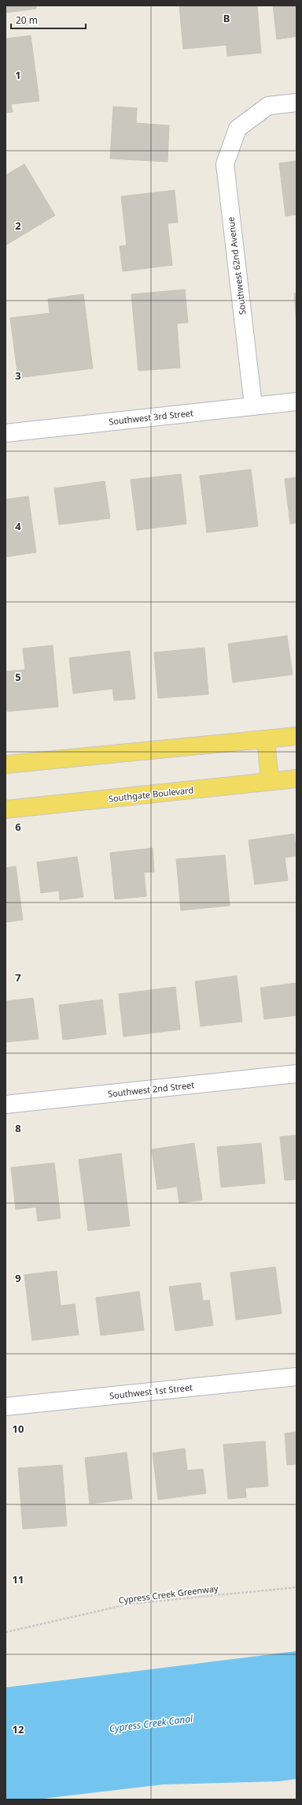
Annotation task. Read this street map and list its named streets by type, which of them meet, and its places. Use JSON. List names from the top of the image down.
{
  "streets": {
    "main road": ["Southgate Boulevard"],
    "street": [
      "Southwest 62nd Avenue",
      "Southwest 3rd Street",
      "Southwest 2nd Street",
      "Southwest 1st Street"
    ],
    "path": ["Cypress Creek Greenway"]
  },
  "crossings": [
    ["Southwest 62nd Avenue", "Southwest 3rd Street"]
  ],
  "water": ["Cypress Creek Canal"],
  "scale_bar": "20 m",
  "grid": {
    "columns": ["B"],
    "rows": [
      "1",
      "2",
      "3",
      "4",
      "5",
      "6",
      "7",
      "8",
      "9",
      "10",
      "11",
      "12"
    ]
  }
}
